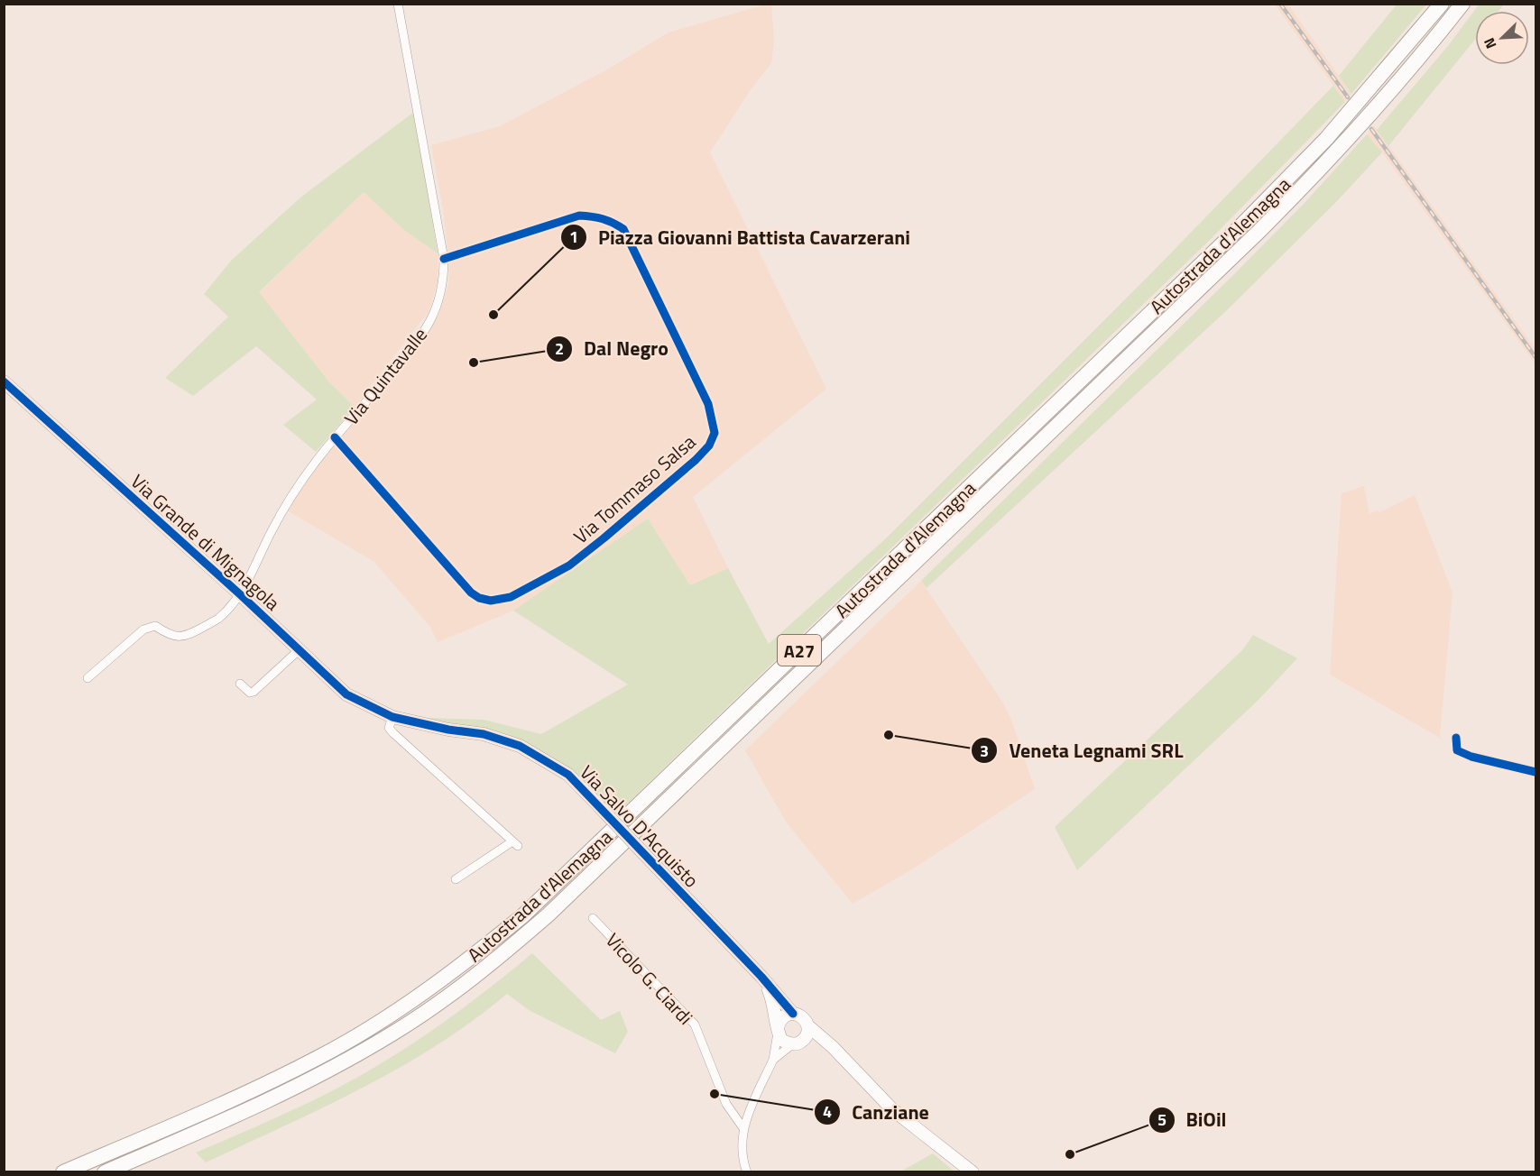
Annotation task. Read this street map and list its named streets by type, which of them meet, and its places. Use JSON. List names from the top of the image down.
{
  "streets": {
    "highway": ["Autostrada d'Alemagna", "A27"],
    "street": [
      "Via Quintavalle",
      "Via Tommaso Salsa",
      "Via Grande di Mignagola",
      "Via Salvo D'Acquisto",
      "Vicolo G. Ciardi"
    ]
  },
  "crossings": [
    ["Via Quintavalle", "Via Tommaso Salsa"],
    ["Via Quintavalle", "Via Grande di Mignagola"],
    ["Via Grande di Mignagola", "Via Salvo D'Acquisto"]
  ],
  "places": [
    "Piazza Giovanni Battista Cavarzerani",
    "Dal Negro",
    "Veneta Legnami SRL",
    "Canziane",
    "BiOil"
  ],
  "north": "bottom left"
}
